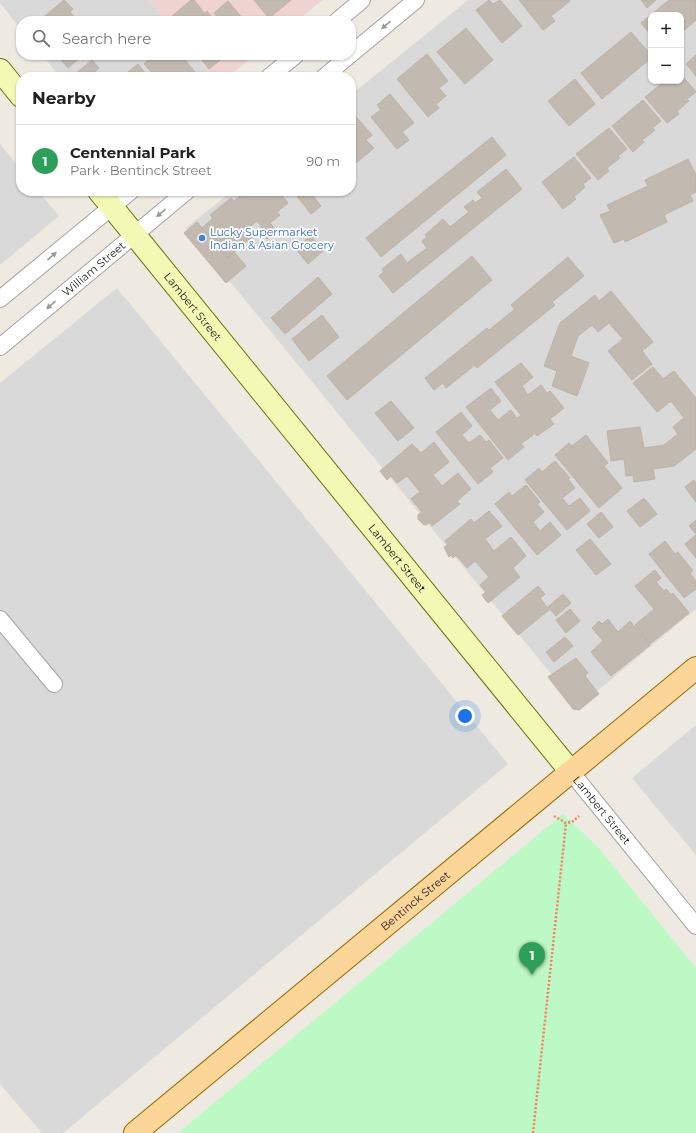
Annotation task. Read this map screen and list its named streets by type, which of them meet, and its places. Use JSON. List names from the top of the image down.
{
  "streets": {
    "main road": ["Lambert Street", "Bentinck Street"],
    "street": ["William Street"]
  },
  "crossings": [
    ["William Street", "Lambert Street"],
    ["Lambert Street", "Bentinck Street"]
  ],
  "places": ["Lucky Supermarket Indian & Asian Grocery"],
  "page": {
    "map_buttons": ["+", "−"],
    "search": "Search here",
    "heading": "Nearby",
    "list": [
      {
        "mark": "1",
        "name": "Centennial Park",
        "note": "Park · Bentinck Street",
        "value": "90 m"
      }
    ],
    "pins": "1"
  }
}
